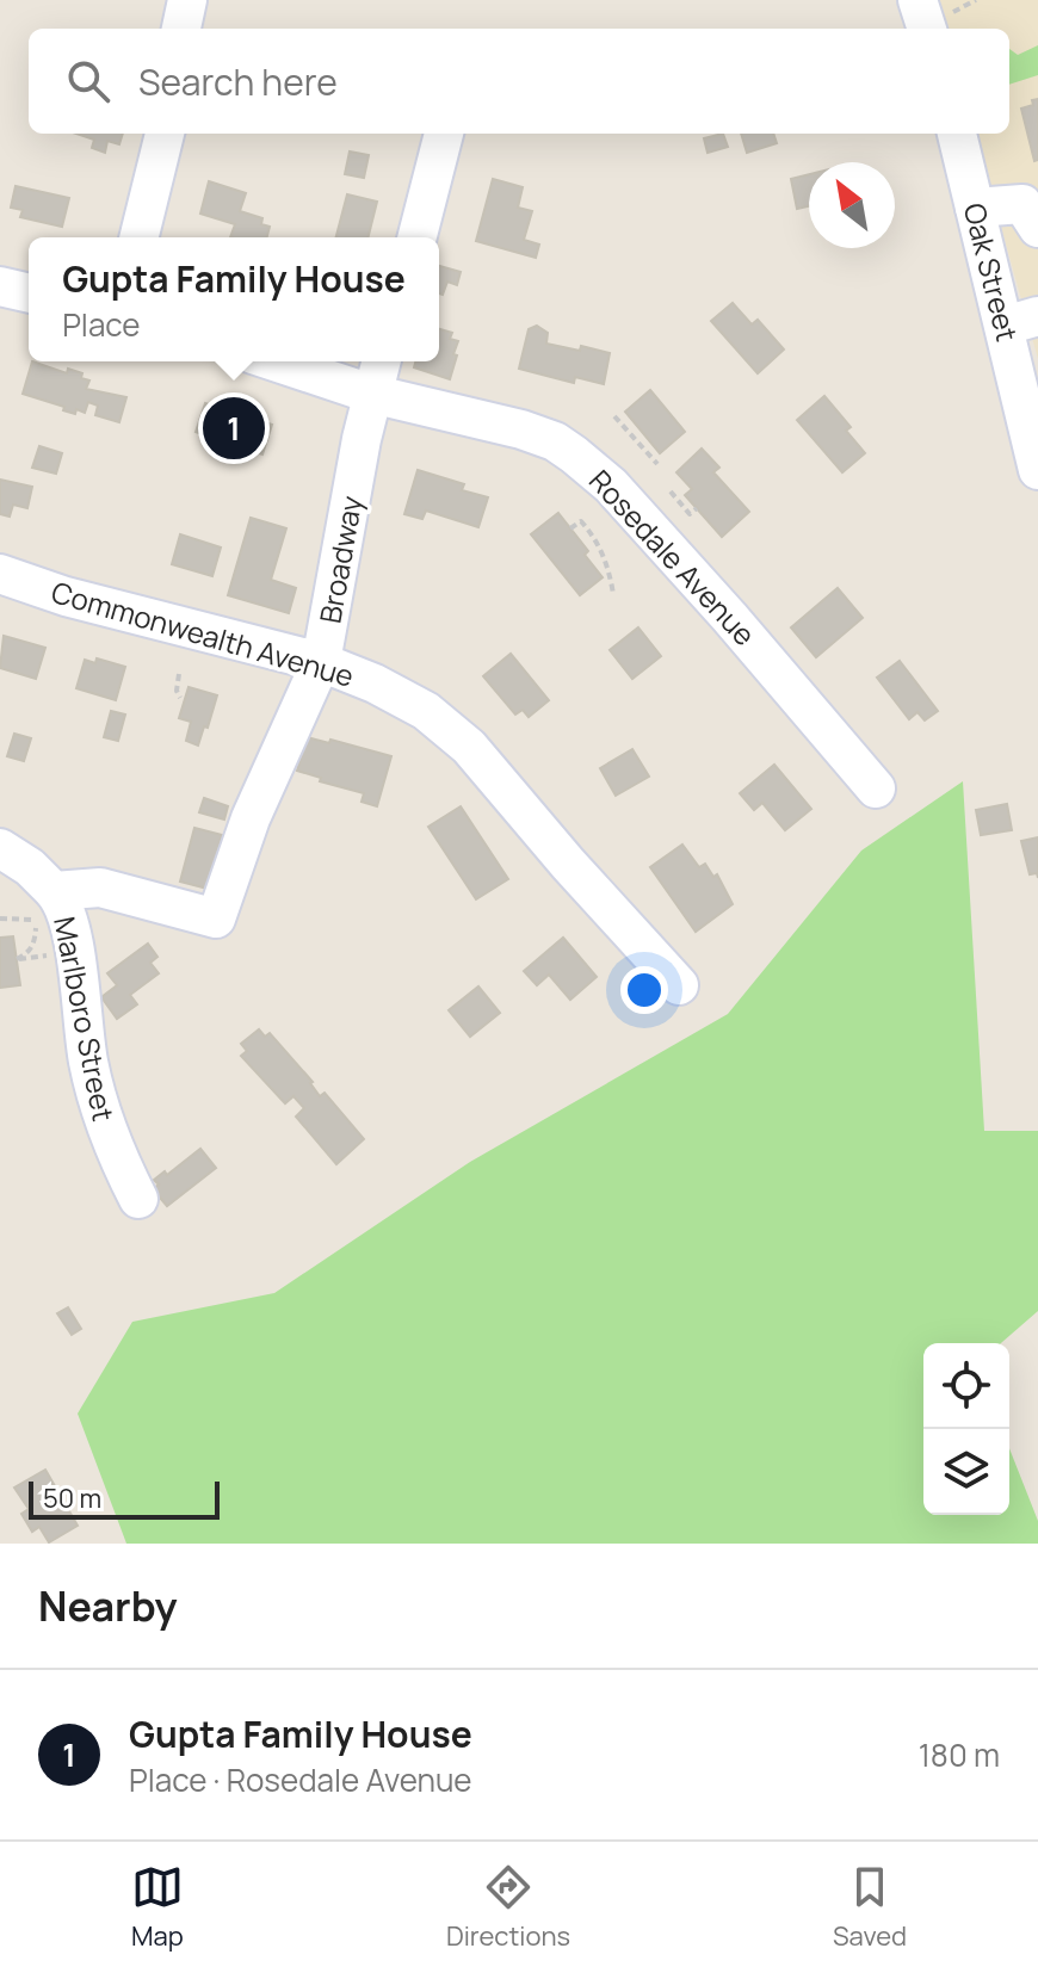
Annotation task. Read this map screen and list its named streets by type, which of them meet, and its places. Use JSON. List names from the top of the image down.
{
  "streets": {
    "street": [
      "Oak Street",
      "Rosedale Avenue",
      "Broadway",
      "Commonwealth Avenue",
      "Marlboro Street"
    ]
  },
  "crossings": [
    ["Rosedale Avenue", "Broadway"],
    ["Broadway", "Commonwealth Avenue"],
    ["Broadway", "Marlboro Street"]
  ],
  "scale_bar": "50 m",
  "north": "top left",
  "page": {
    "search": "Search here",
    "popup": ["Gupta Family House", "Place"],
    "pins": "1",
    "scale": "50 m",
    "heading": "Nearby",
    "list": [
      {
        "mark": "1",
        "name": "Gupta Family House",
        "note": "Place · Rosedale Avenue",
        "value": "180 m"
      }
    ],
    "nav": ["Map", "Directions", "Saved"]
  }
}
